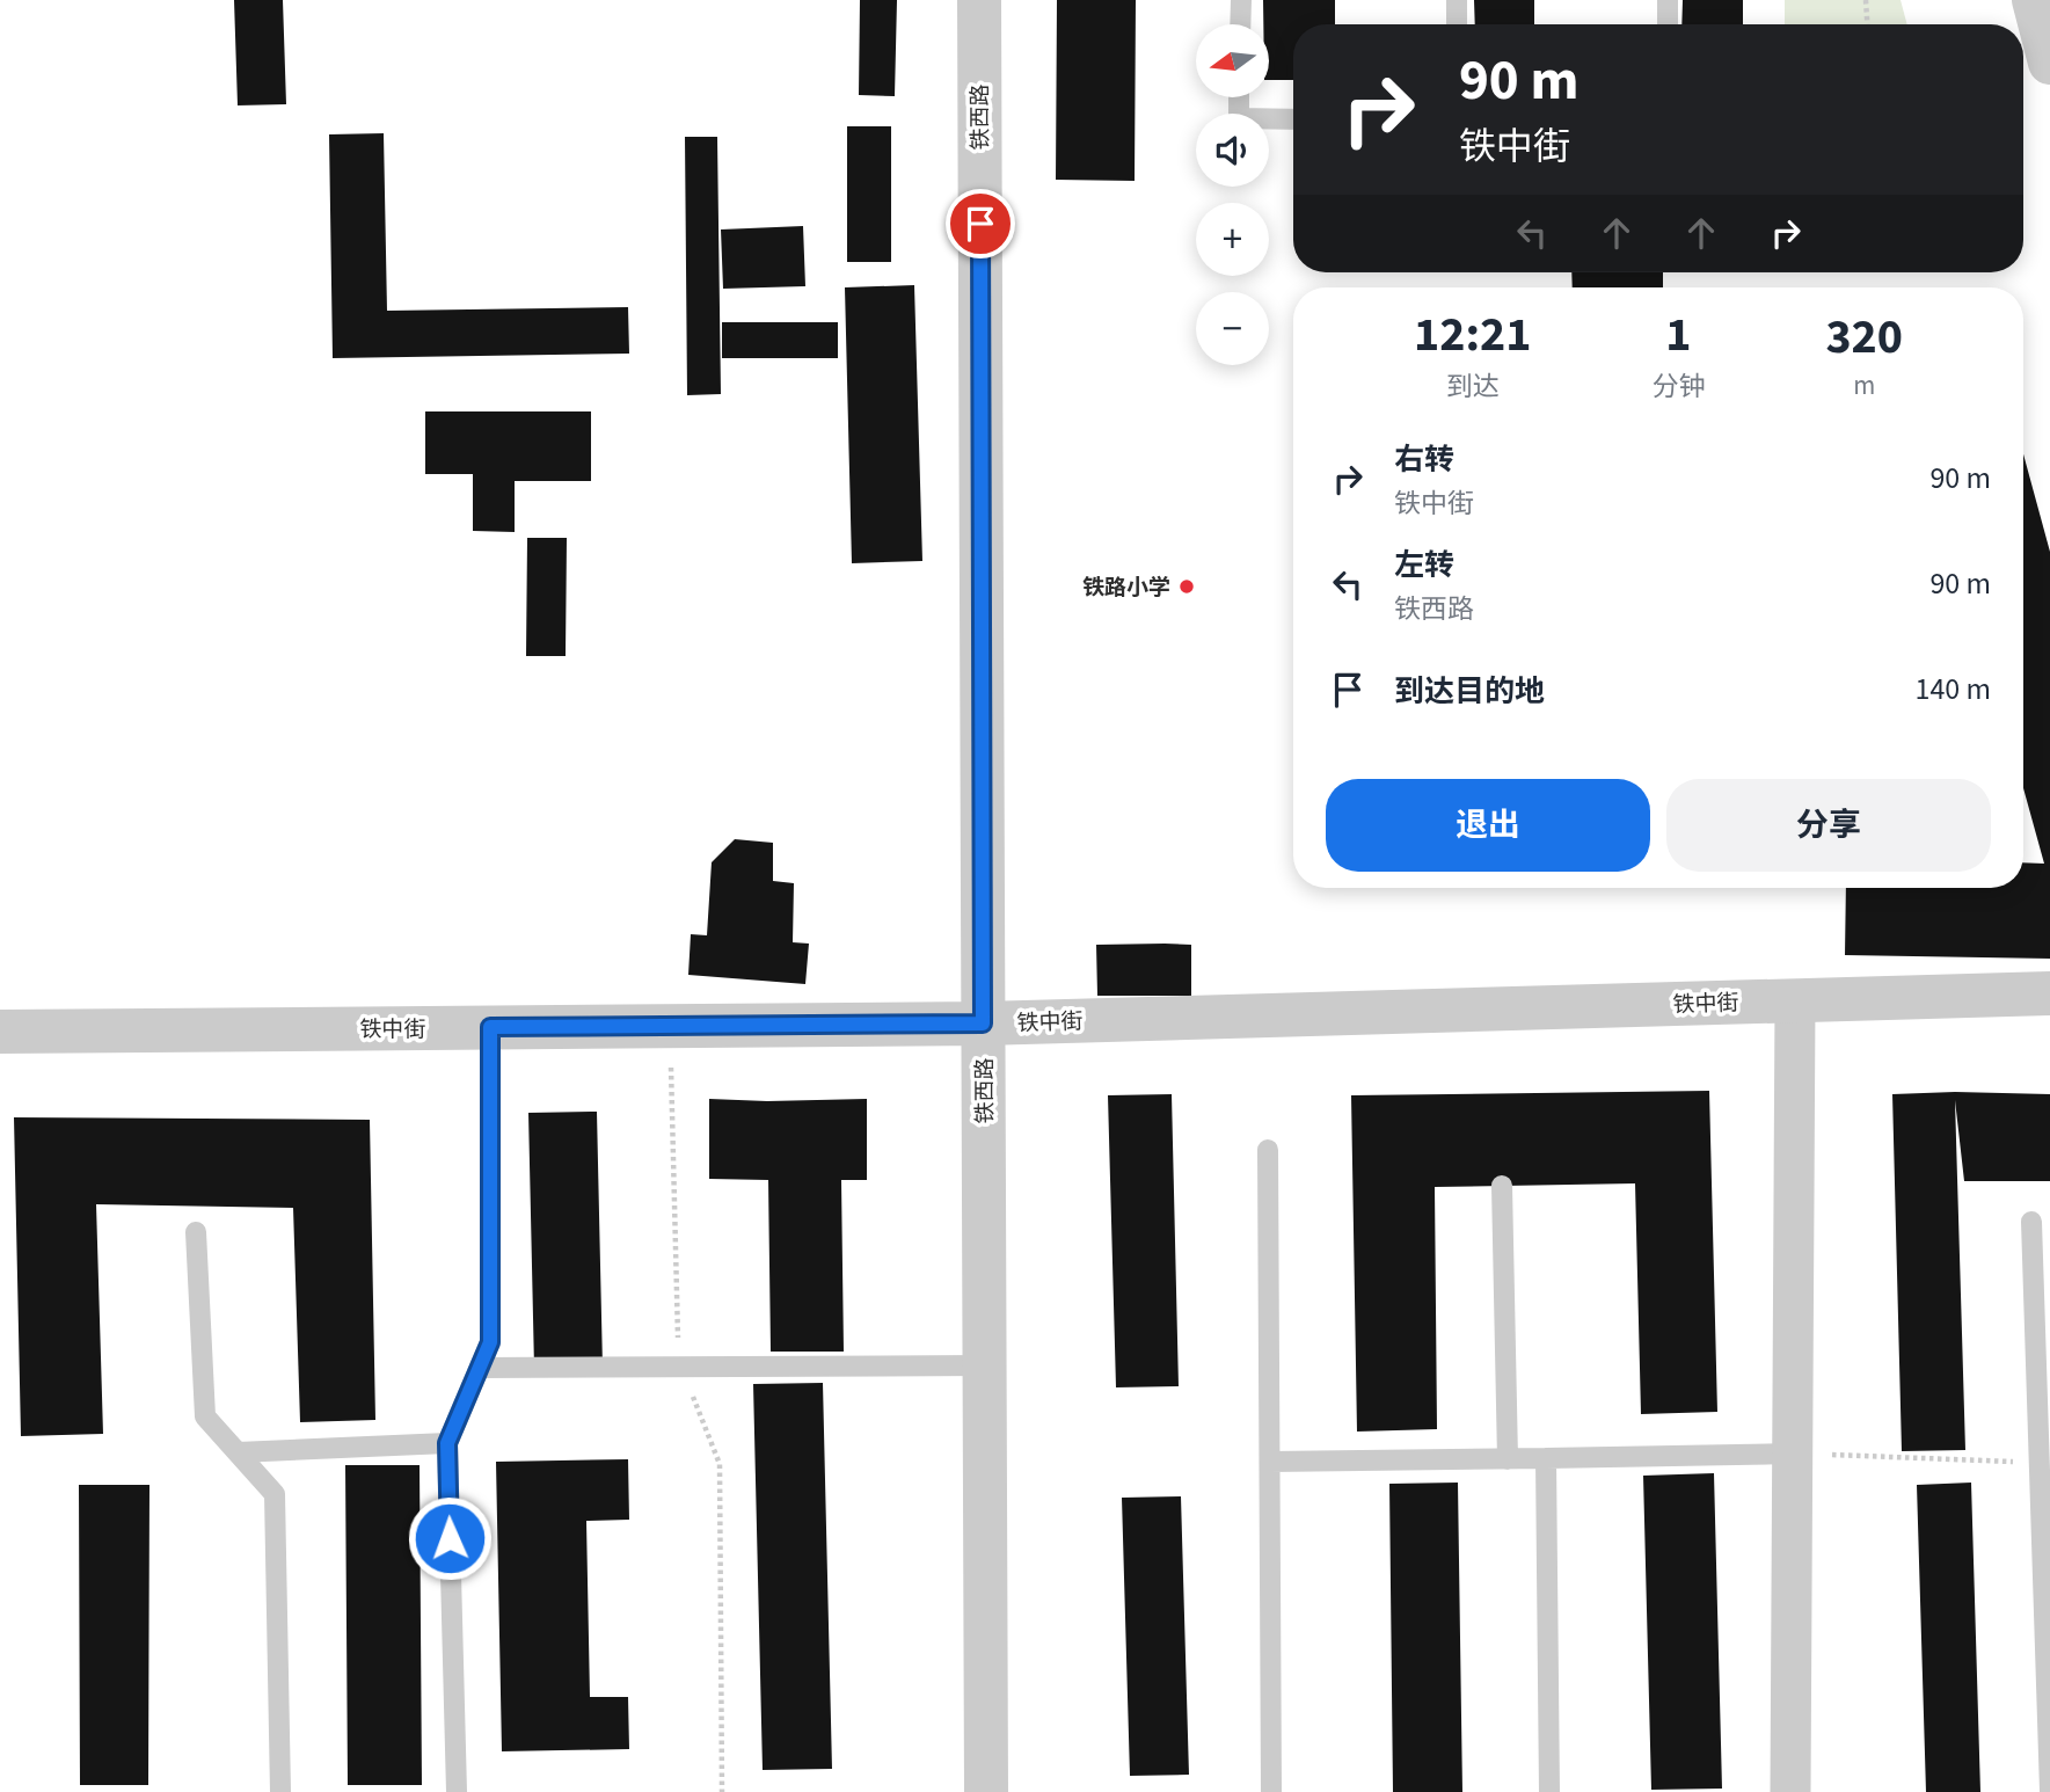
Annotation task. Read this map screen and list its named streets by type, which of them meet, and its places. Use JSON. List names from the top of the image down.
{
  "streets": {
    "street": ["铁西路", "铁中街"]
  },
  "crossings": [
    ["铁西路", "铁中街"]
  ],
  "places": ["铁路小学"],
  "north": "left",
  "page": {
    "map_buttons": ["+", "−"],
    "turn": ["90 m", "铁中街"],
    "eta": [
      "12:21",
      "到达",
      "1",
      "分钟",
      "320",
      "m"
    ],
    "list": [
      {
        "name": "右转",
        "note": "铁中街",
        "value": "90 m"
      },
      {
        "name": "左转",
        "note": "铁西路",
        "value": "90 m"
      },
      {
        "name": "到达目的地",
        "value": "140 m"
      }
    ],
    "buttons": ["退出", "分享"]
  }
}
